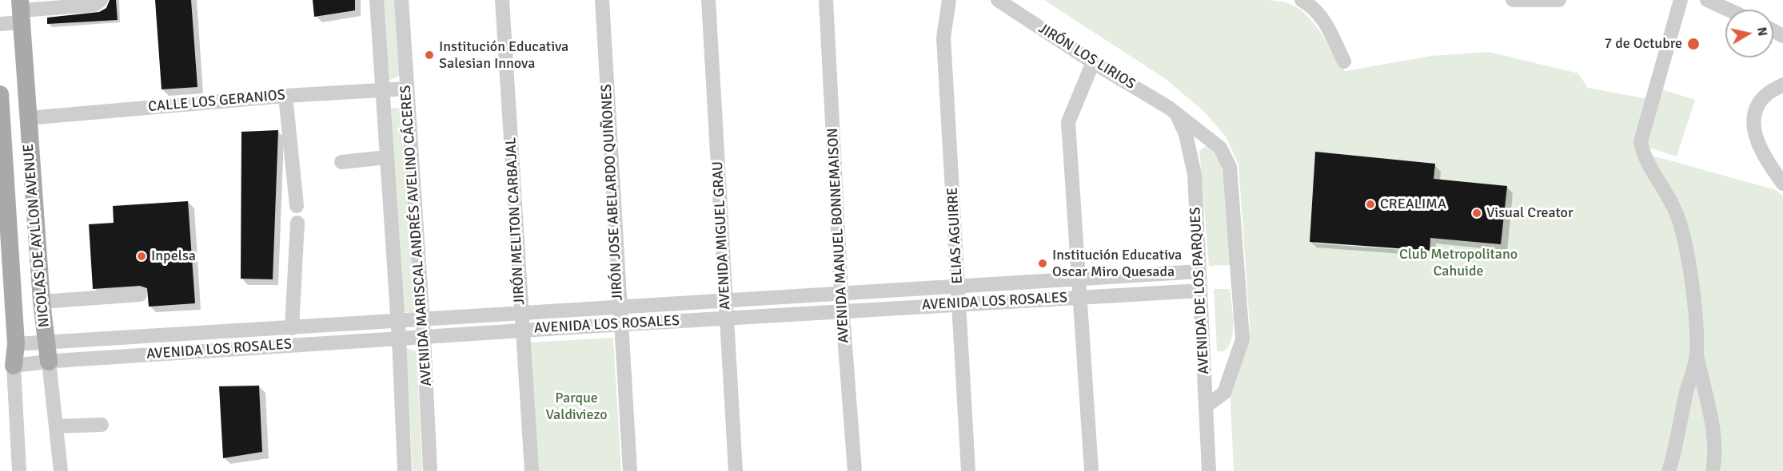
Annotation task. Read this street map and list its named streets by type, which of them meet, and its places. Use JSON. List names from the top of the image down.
{
  "streets": {
    "main road": ["NICOLAS DE AYLLON AVENUE"],
    "street": [
      "JIRÓN LOS LIRIOS",
      "CALLE LOS GERANIOS",
      "JIRÓN JOSE ABELARDO QUIÑONES",
      "JIRÓN MELITON CARBAJAL",
      "AVENIDA MARISCAL ANDRÉS AVELINO CÁCERES",
      "AVENIDA MIGUEL GRAU",
      "AVENIDA MANUEL BONNEMAISON",
      "ELIAS AGUIRRE",
      "AVENIDA DE LOS PARQUES",
      "AVENIDA LOS ROSALES"
    ]
  },
  "crossings": [
    ["JIRÓN LOS LIRIOS", "AVENIDA DE LOS PARQUES"],
    ["CALLE LOS GERANIOS", "NICOLAS DE AYLLON AVENUE"],
    ["CALLE LOS GERANIOS", "AVENIDA MARISCAL ANDRÉS AVELINO CÁCERES"],
    ["JIRÓN JOSE ABELARDO QUIÑONES", "AVENIDA LOS ROSALES"],
    ["JIRÓN MELITON CARBAJAL", "AVENIDA LOS ROSALES"],
    ["NICOLAS DE AYLLON AVENUE", "AVENIDA LOS ROSALES"],
    ["AVENIDA MARISCAL ANDRÉS AVELINO CÁCERES", "AVENIDA LOS ROSALES"],
    ["AVENIDA MIGUEL GRAU", "AVENIDA LOS ROSALES"],
    ["AVENIDA MANUEL BONNEMAISON", "AVENIDA LOS ROSALES"],
    ["ELIAS AGUIRRE", "AVENIDA LOS ROSALES"],
    ["AVENIDA DE LOS PARQUES", "AVENIDA LOS ROSALES"]
  ],
  "parks": ["Club Metropolitano Cahuide", "Parque Valdiviezo"],
  "places": [
    "7 de Octubre",
    "Institución Educativa Salesian Innova",
    "CREALIMA",
    "Visual Creator",
    "Inpelsa",
    "Institución Educativa Oscar Miro Quesada"
  ],
  "north": "right"
}
